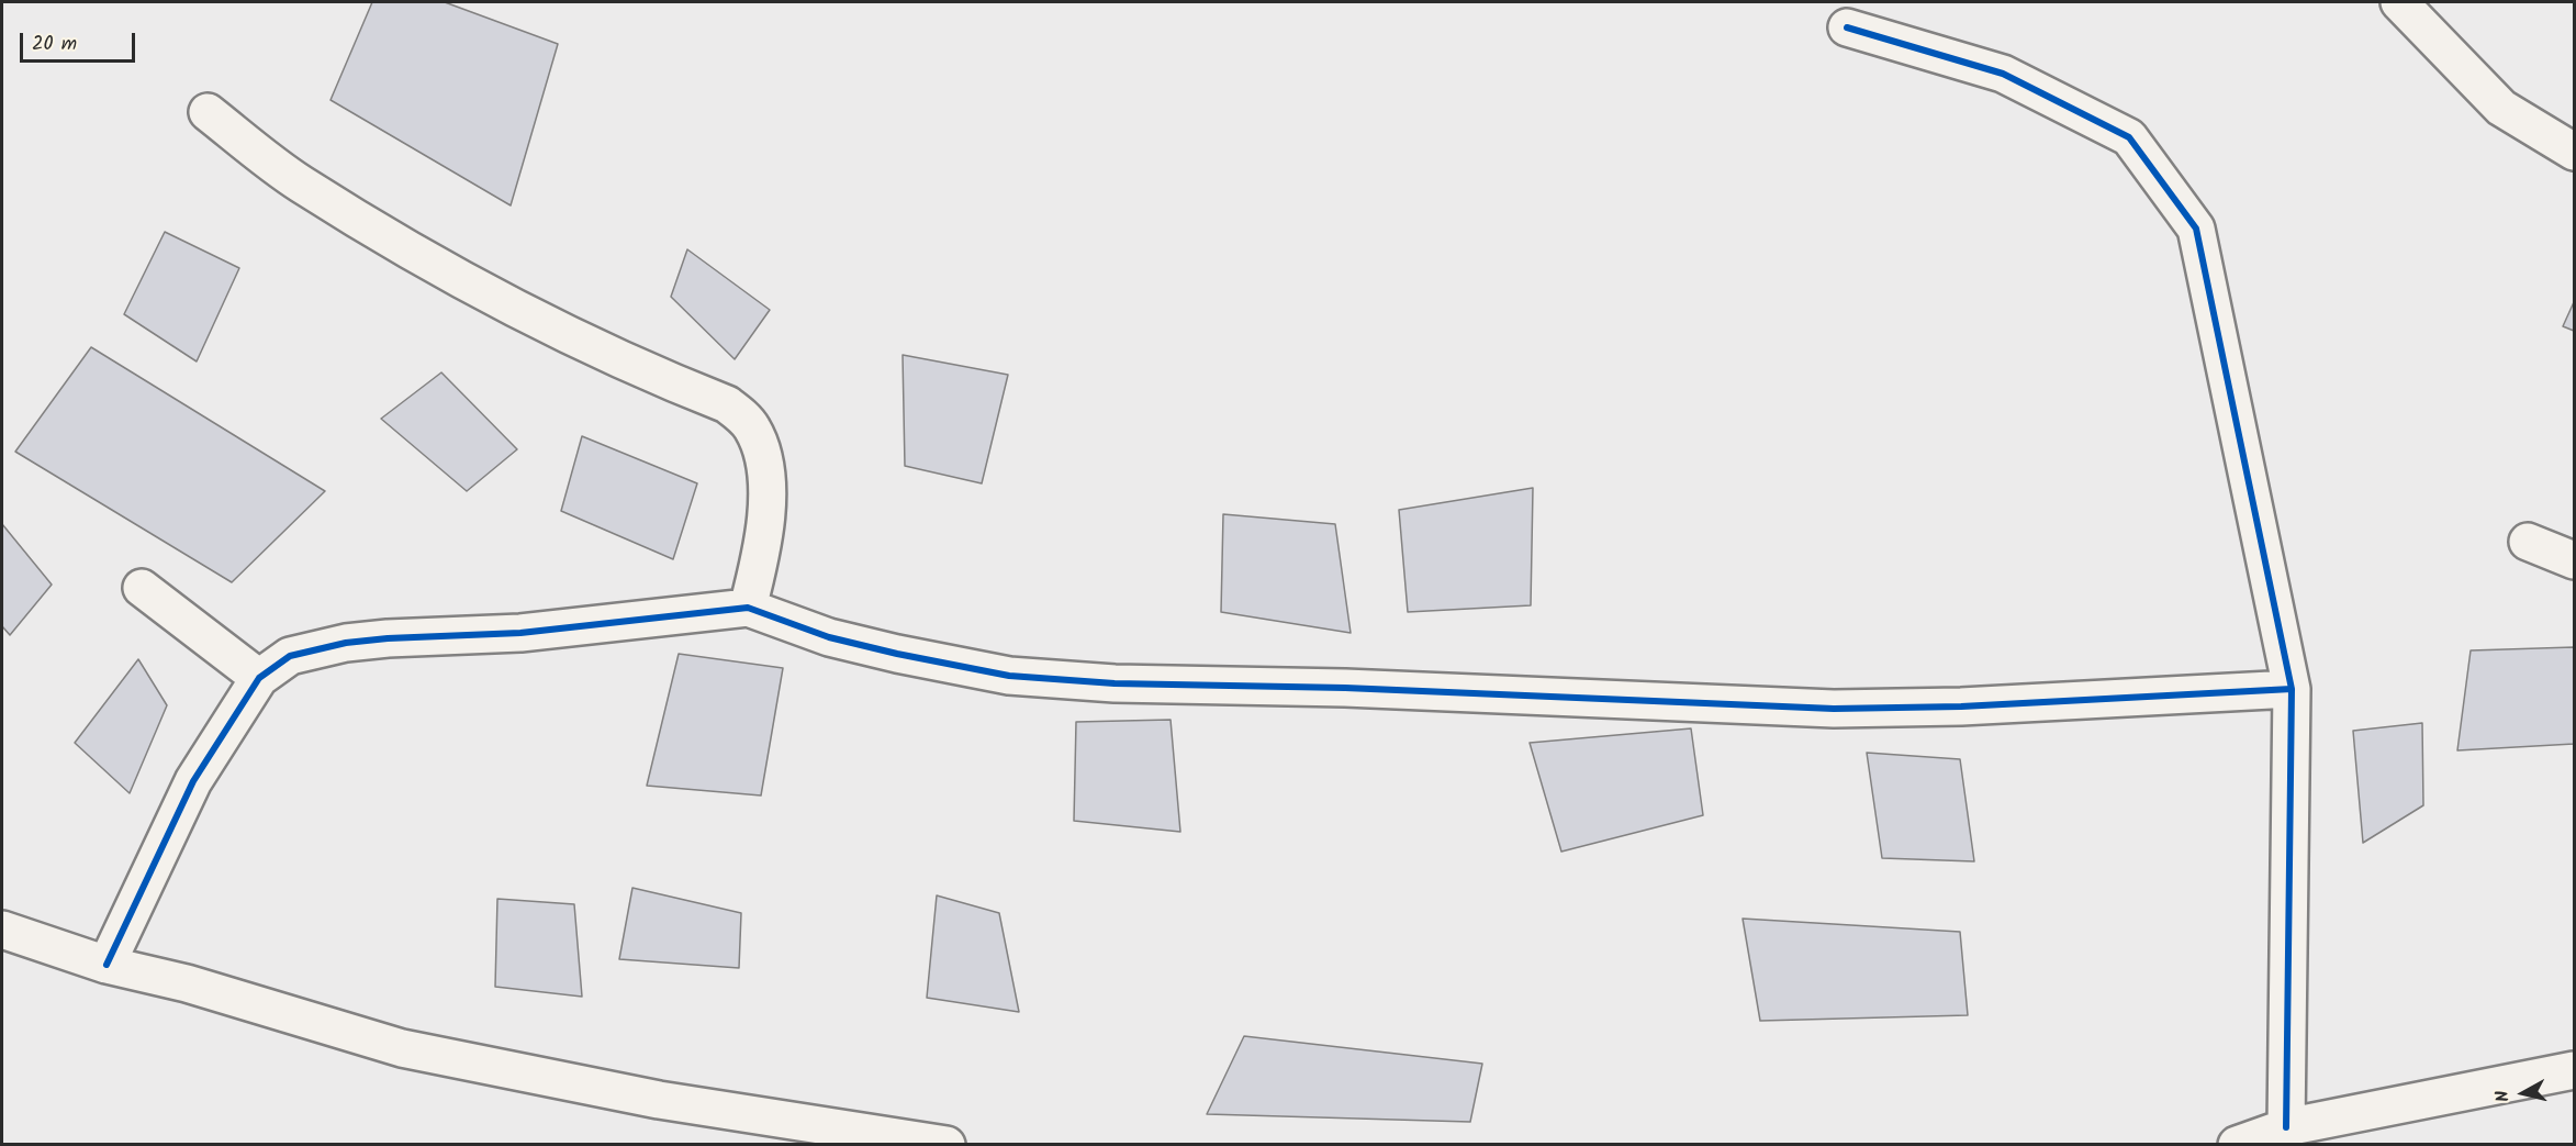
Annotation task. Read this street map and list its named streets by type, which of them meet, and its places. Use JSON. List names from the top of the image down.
{
  "scale_bar": "20 m",
  "north": "left"
}
